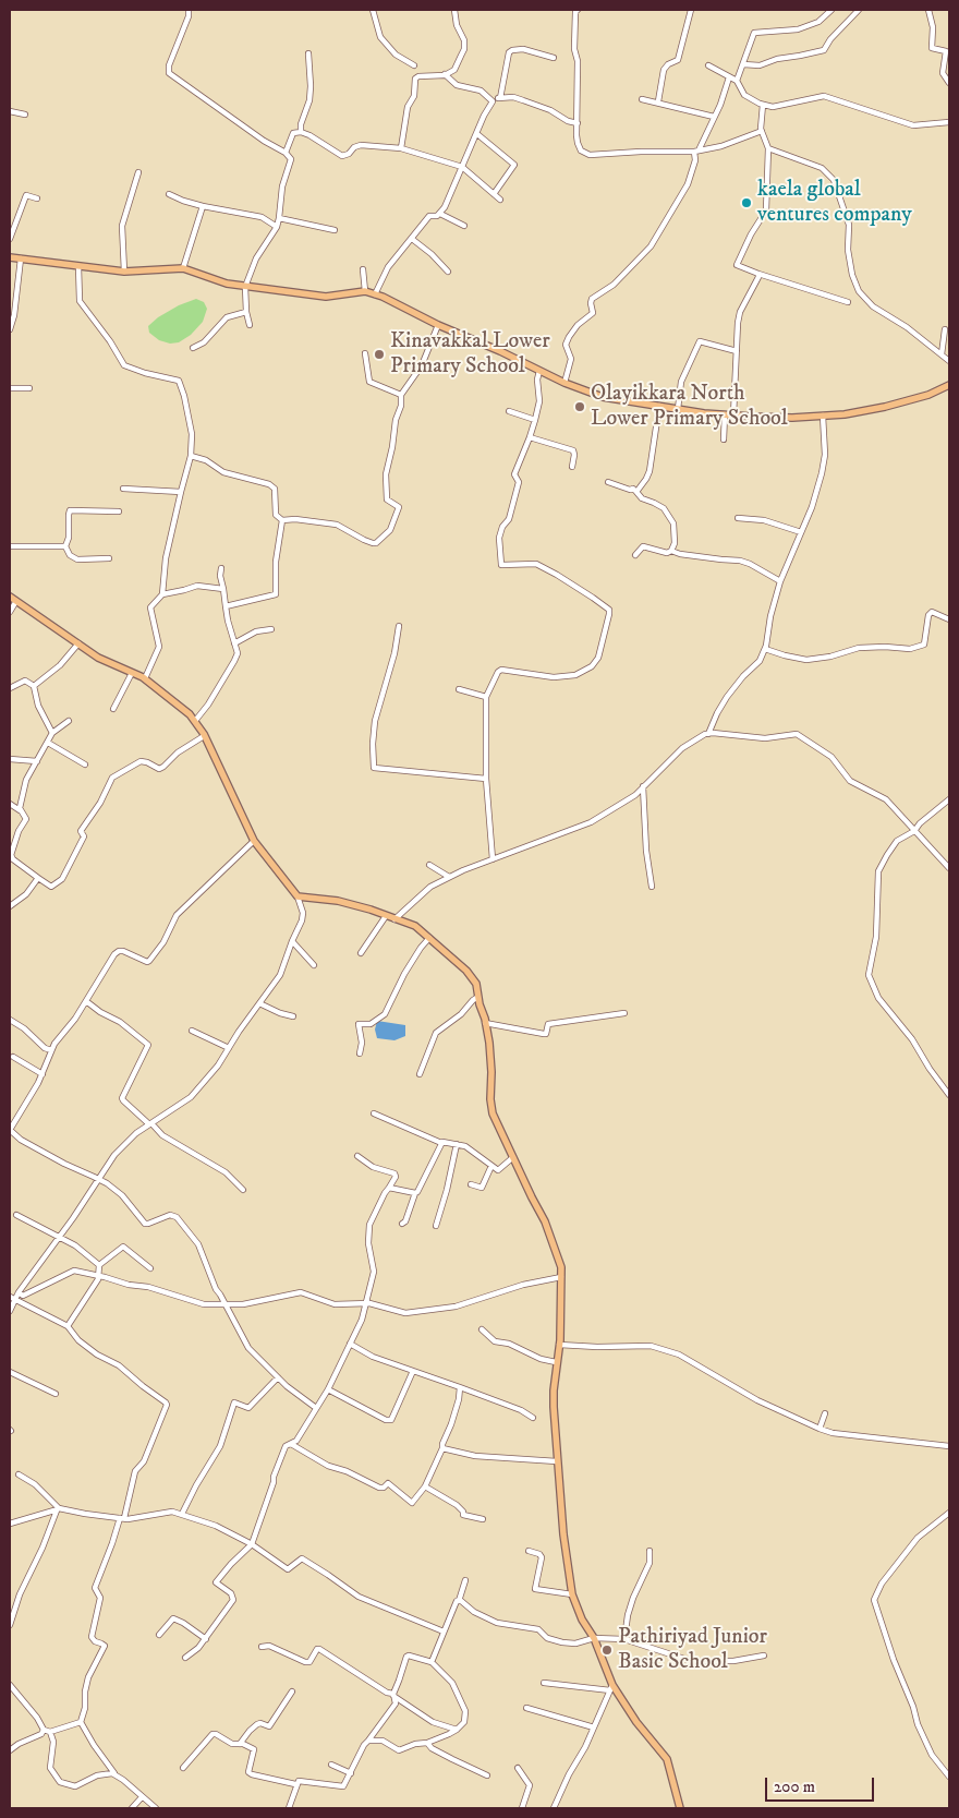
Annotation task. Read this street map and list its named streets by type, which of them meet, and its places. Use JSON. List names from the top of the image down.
{
  "places": [
    "kaela global ventures company",
    "Kinavakkal Lower Primary School",
    "Olayikkara North Lower Primary School",
    "Pathiriyad Junior Basic School"
  ],
  "scale_bar": "200 m"
}
